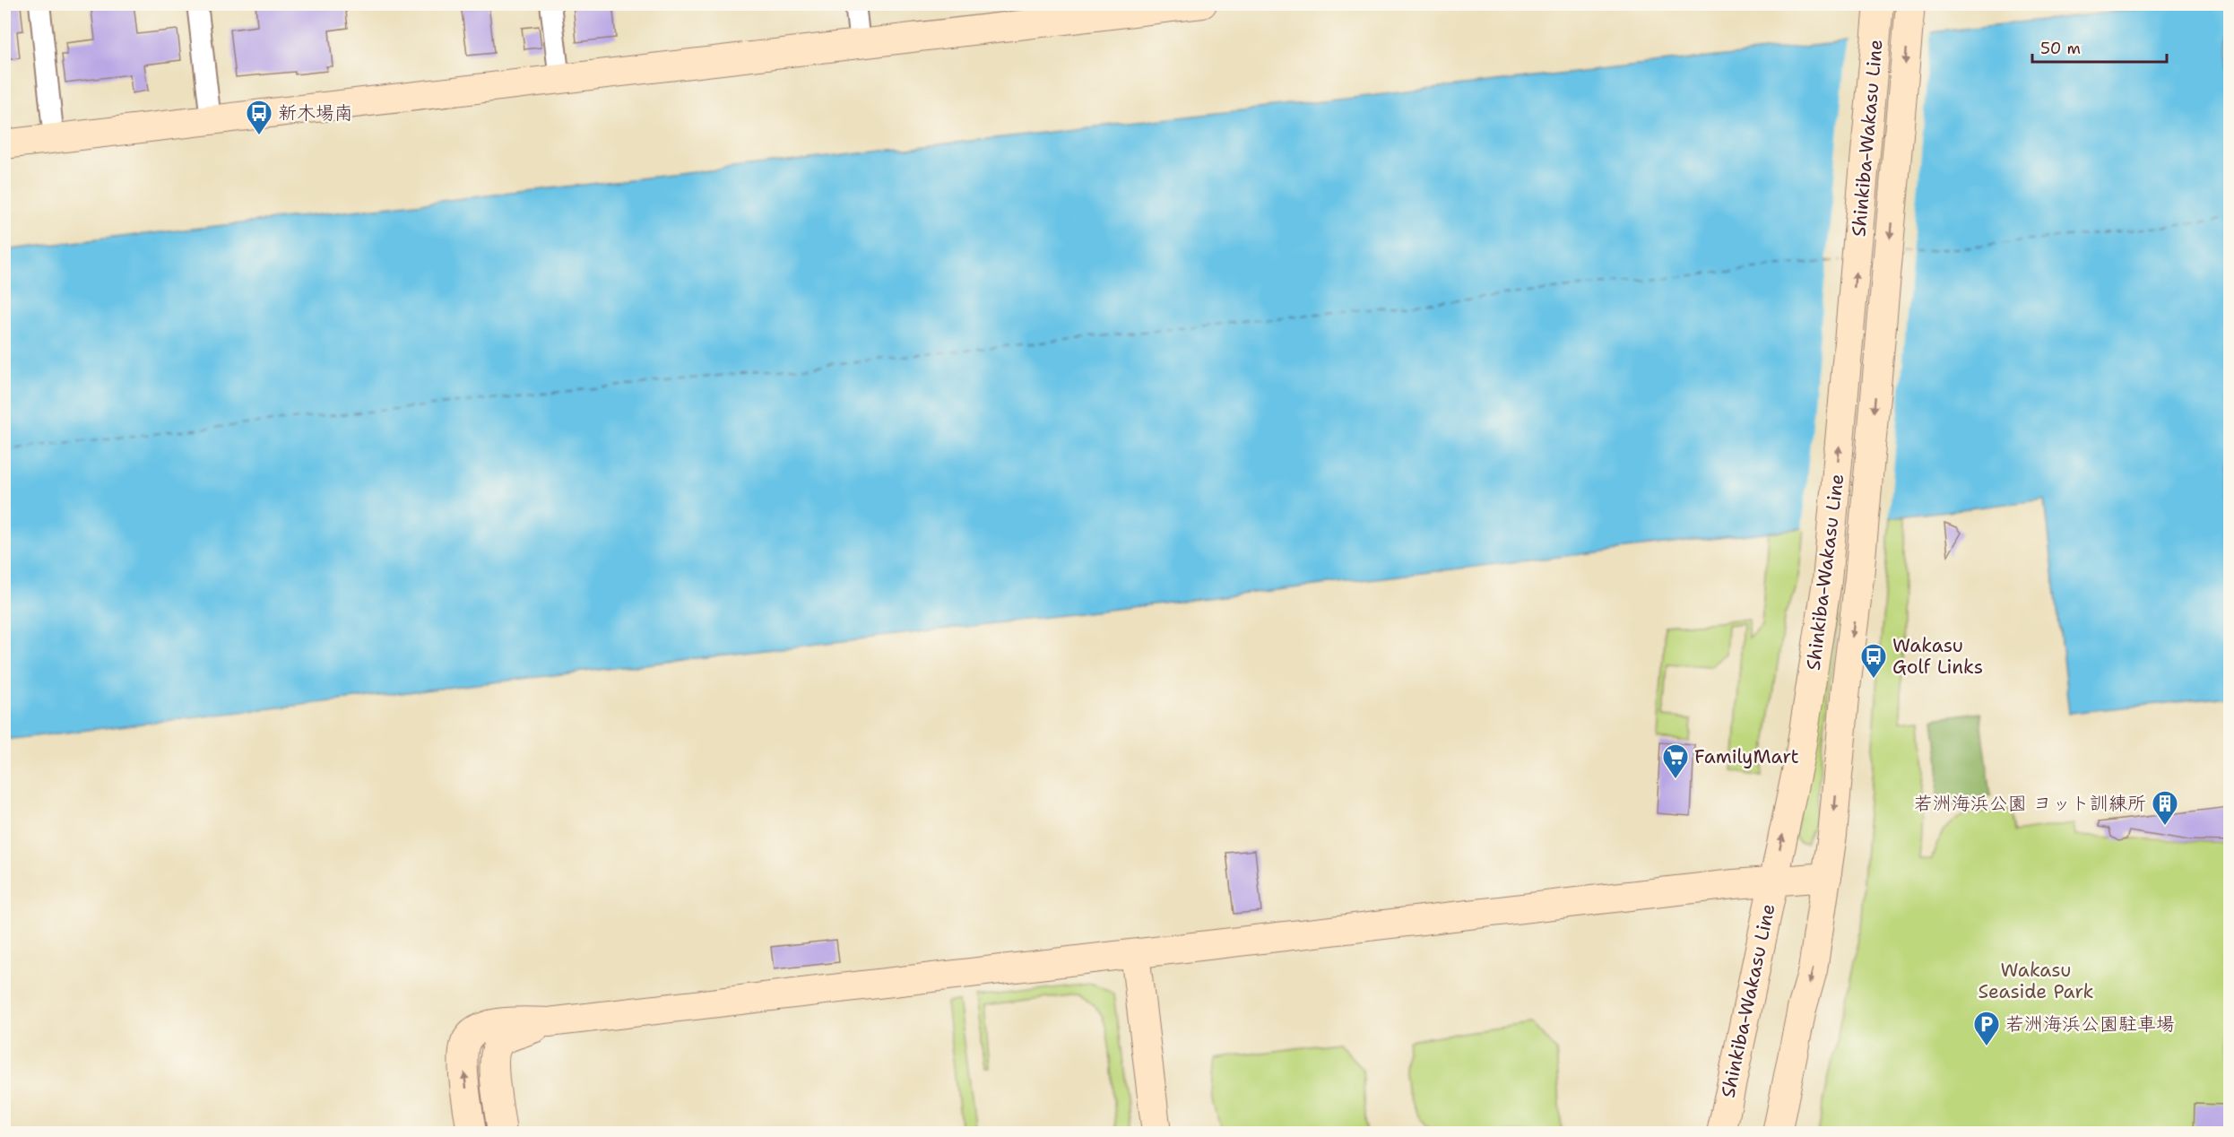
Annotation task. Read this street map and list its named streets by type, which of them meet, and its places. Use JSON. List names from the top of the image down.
{
  "streets": {
    "street": ["Shinkiba-Wakasu Line"]
  },
  "parks": ["Wakasu Seaside Park"],
  "places": {
    "bus stop": ["新木場南", "Wakasu Golf Links"],
    "supermarket": ["FamilyMart"],
    "building": ["若洲海浜公園 ヨット訓練所"],
    "parking": ["若洲海浜公園駐車場"]
  },
  "scale_bar": "50 m"
}
